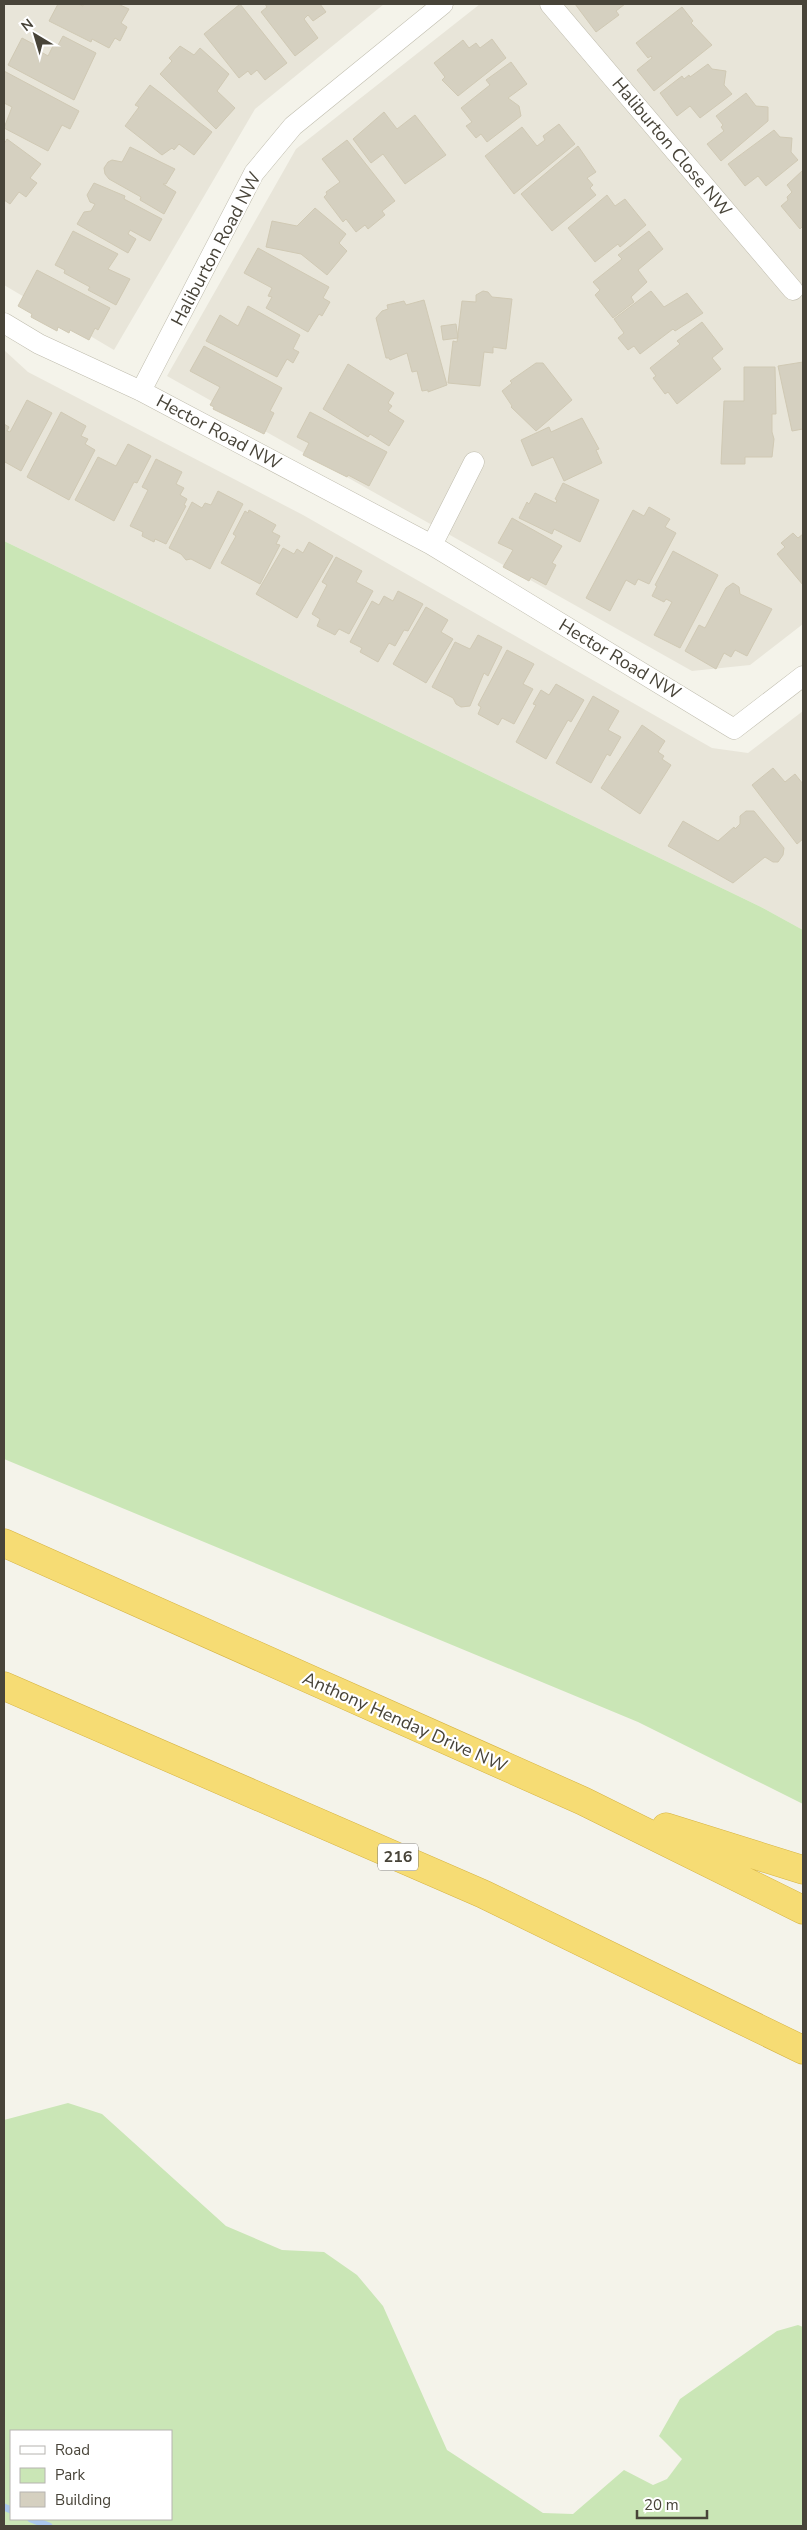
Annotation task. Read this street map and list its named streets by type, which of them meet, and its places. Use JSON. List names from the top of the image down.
{
  "streets": {
    "highway": ["Anthony Henday Drive NW", "216"],
    "street": ["Haliburton Close NW", "Haliburton Road NW", "Hector Road NW"]
  },
  "crossings": [
    ["Haliburton Road NW", "Hector Road NW"]
  ],
  "legend": ["Road", "Park", "Building"],
  "scale_bar": "20 m",
  "north": "top left"
}
